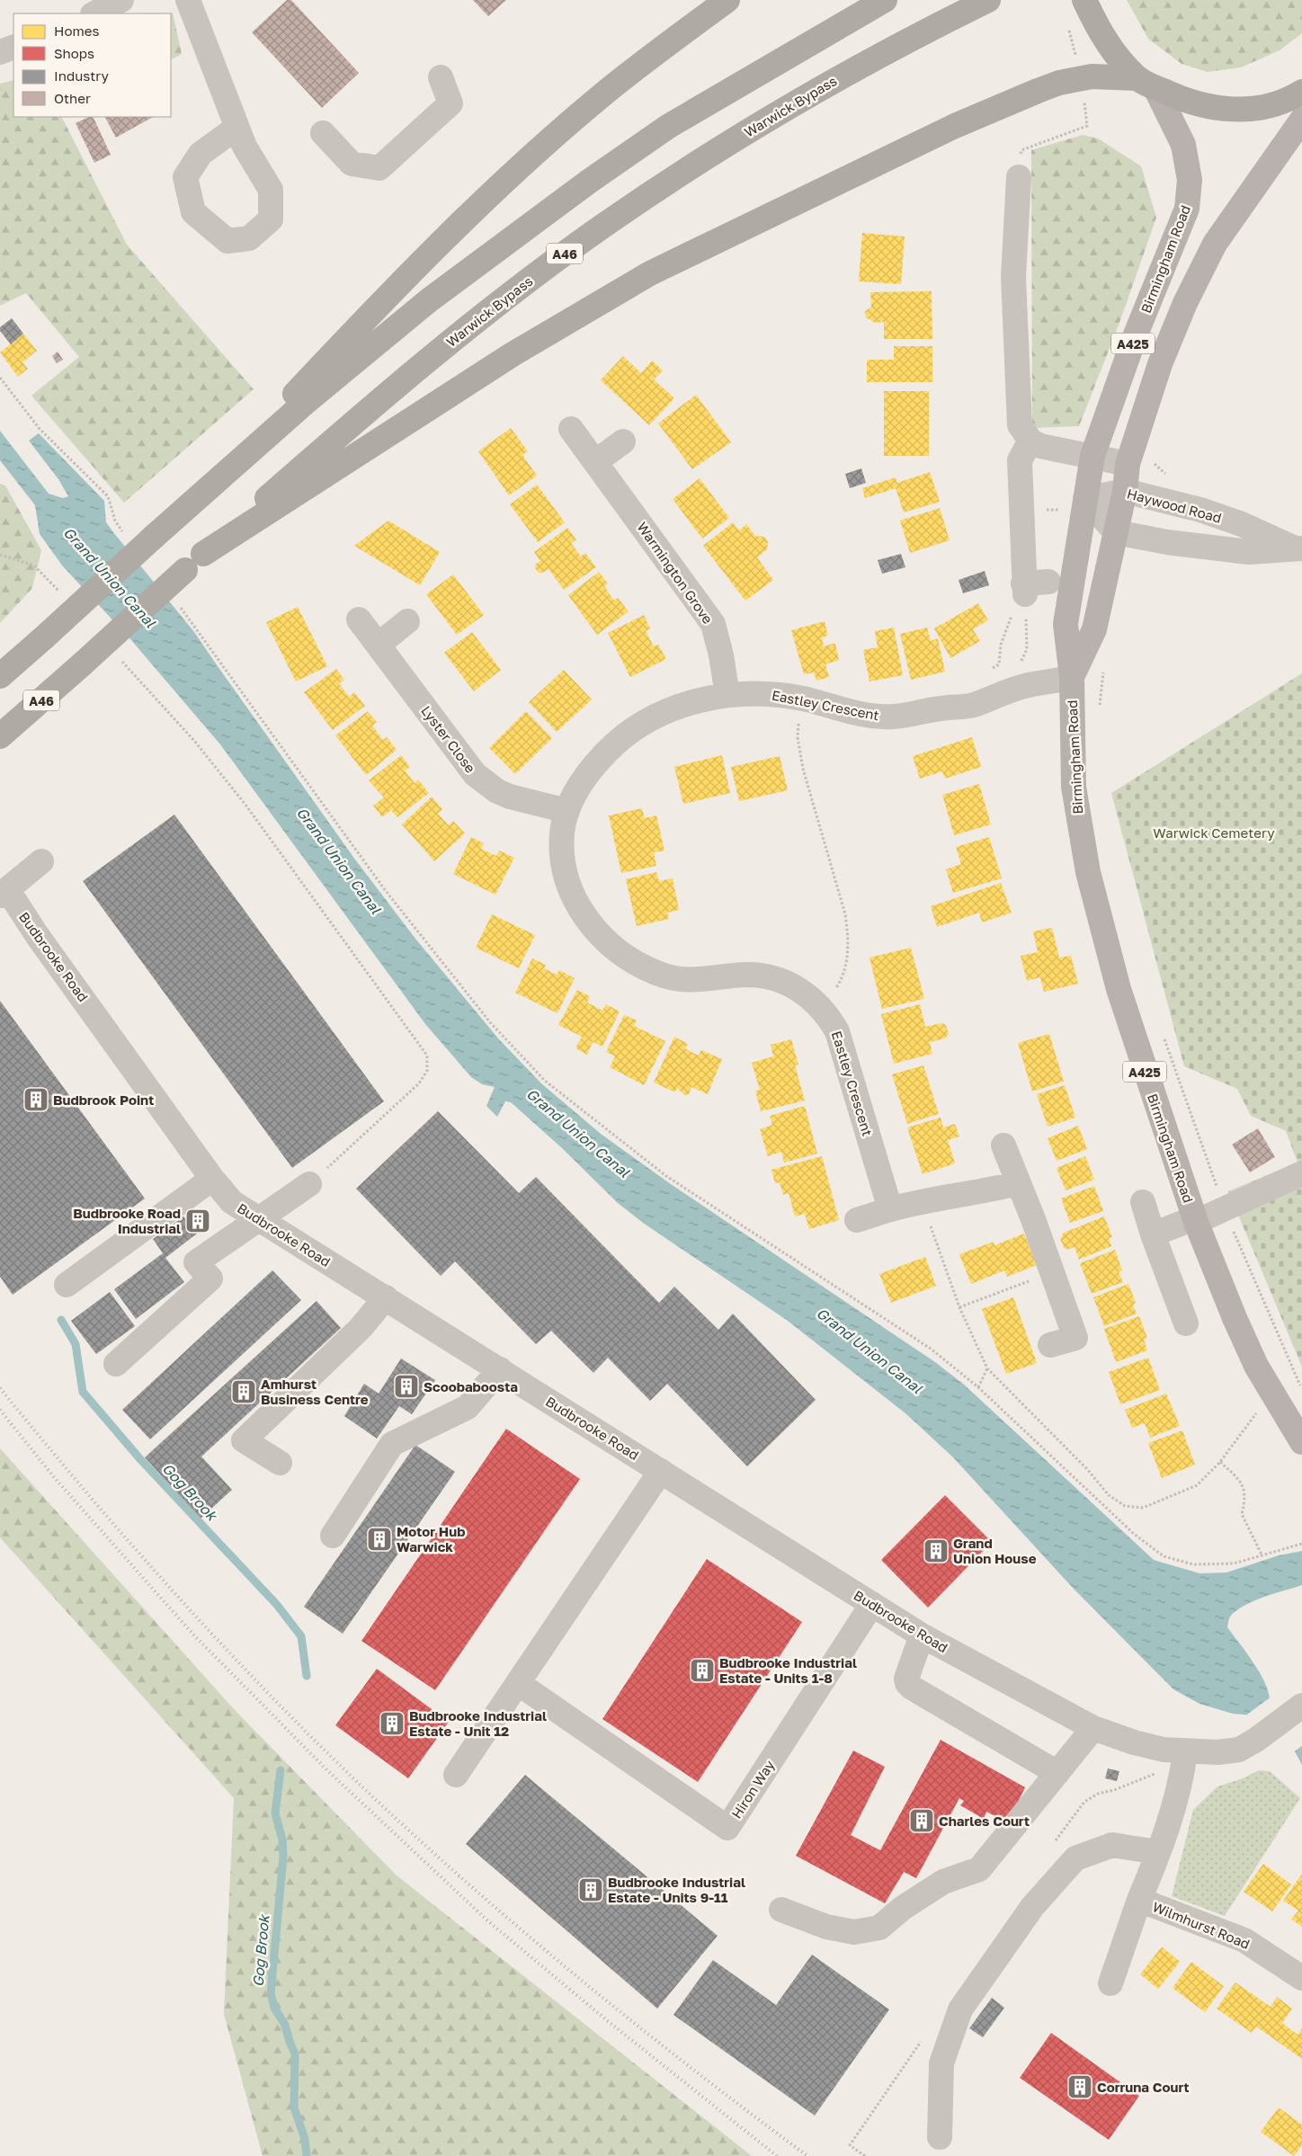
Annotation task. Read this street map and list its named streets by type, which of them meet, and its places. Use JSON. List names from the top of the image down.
{
  "streets": {
    "highway": ["Warwick Bypass", "A46"],
    "main road": ["Birmingham Road", "A425"],
    "street": [
      "Haywood Road",
      "Warmington Grove",
      "Eastley Crescent",
      "Lyster Close",
      "Budbrooke Road",
      "Hiron Way",
      "Wilmhurst Road"
    ]
  },
  "crossings": [
    ["Birmingham Road", "Haywood Road"],
    ["Birmingham Road", "Eastley Crescent"],
    ["Warmington Grove", "Eastley Crescent"],
    ["Eastley Crescent", "Lyster Close"],
    ["Budbrooke Road", "Hiron Way"],
    ["Budbrooke Road", "Wilmhurst Road"]
  ],
  "water": ["Grand Union Canal", "Gog Brook"],
  "parks": ["Warwick Cemetery"],
  "places": {
    "building": [
      "Budbrook Point",
      "Budbrooke Road Industrial",
      "Scoobaboosta",
      "Amhurst Business Centre",
      "Motor Hub Warwick",
      "Grand Union House",
      "Budbrooke Industrial Estate - Units 1-8",
      "Budbrooke Industrial Estate - Unit 12",
      "Charles Court",
      "Budbrooke Industrial Estate - Units 9-11",
      "Corruna Court"
    ]
  },
  "legend": [
    "Homes",
    "Shops",
    "Industry",
    "Other"
  ]
}
